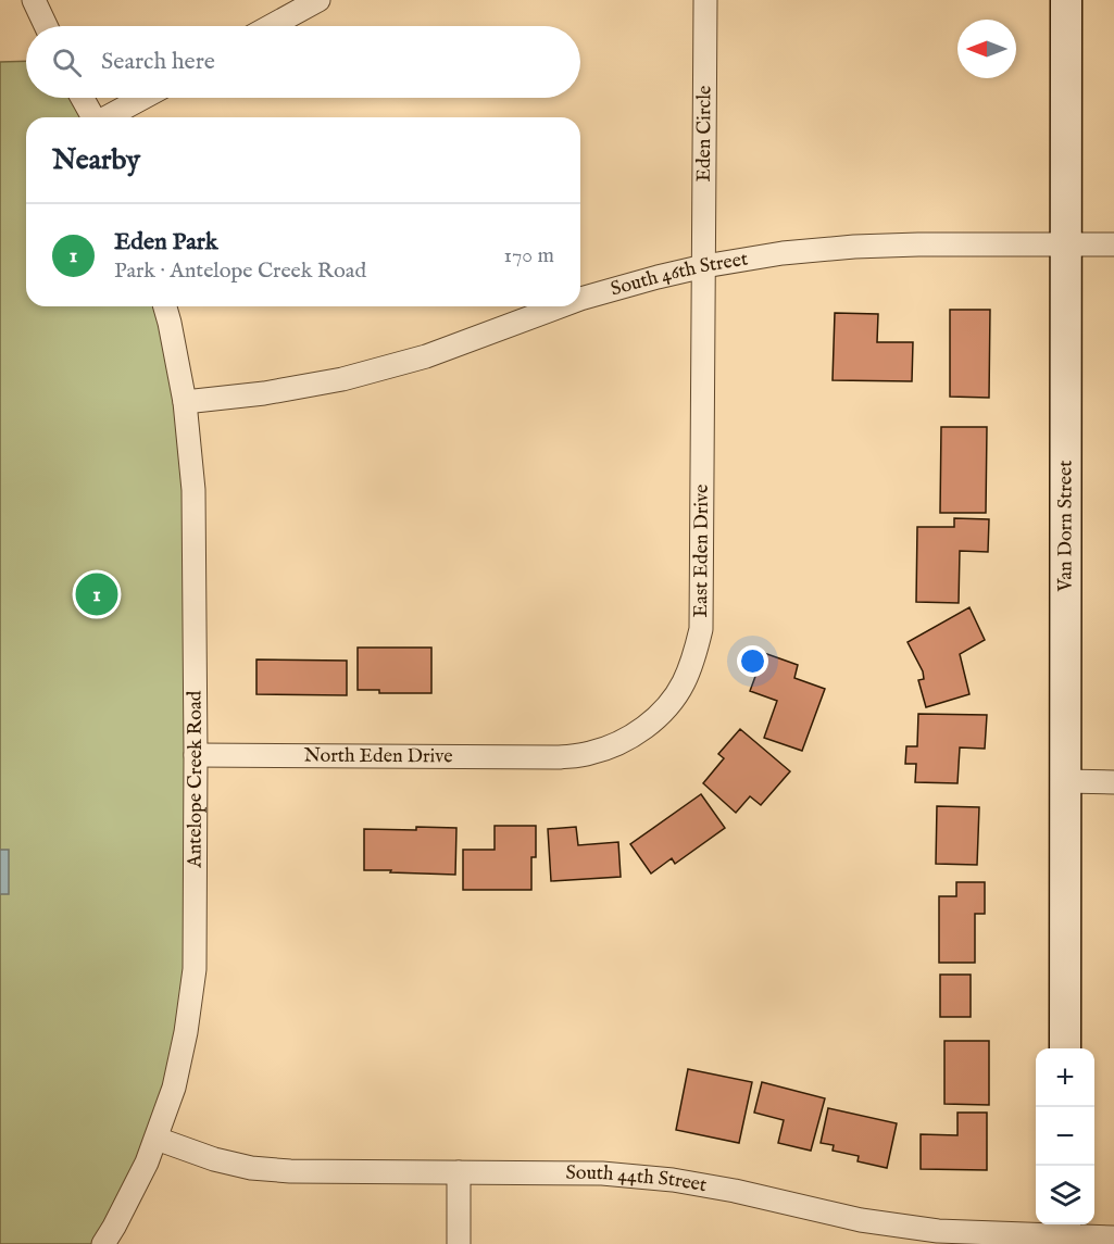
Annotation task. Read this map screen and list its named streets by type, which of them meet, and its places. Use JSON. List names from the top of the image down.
{
  "streets": {
    "main road": ["Van Dorn Street"],
    "street": [
      "Eden Circle",
      "South 46th Street",
      "East Eden Drive",
      "North Eden Drive",
      "Antelope Creek Road",
      "South 44th Street"
    ]
  },
  "crossings": [
    ["Eden Circle", "South 46th Street"],
    ["Eden Circle", "East Eden Drive"],
    ["South 46th Street", "Van Dorn Street"],
    ["South 46th Street", "East Eden Drive"],
    ["South 46th Street", "Antelope Creek Road"],
    ["East Eden Drive", "North Eden Drive"],
    ["North Eden Drive", "Antelope Creek Road"],
    ["Antelope Creek Road", "South 44th Street"]
  ],
  "north": "left",
  "page": {
    "search": "Search here",
    "heading": "Nearby",
    "list": [
      {
        "mark": "1",
        "name": "Eden Park",
        "note": "Park · Antelope Creek Road",
        "value": "170 m"
      }
    ],
    "pins": "1",
    "map_buttons": ["+", "−"]
  }
}
